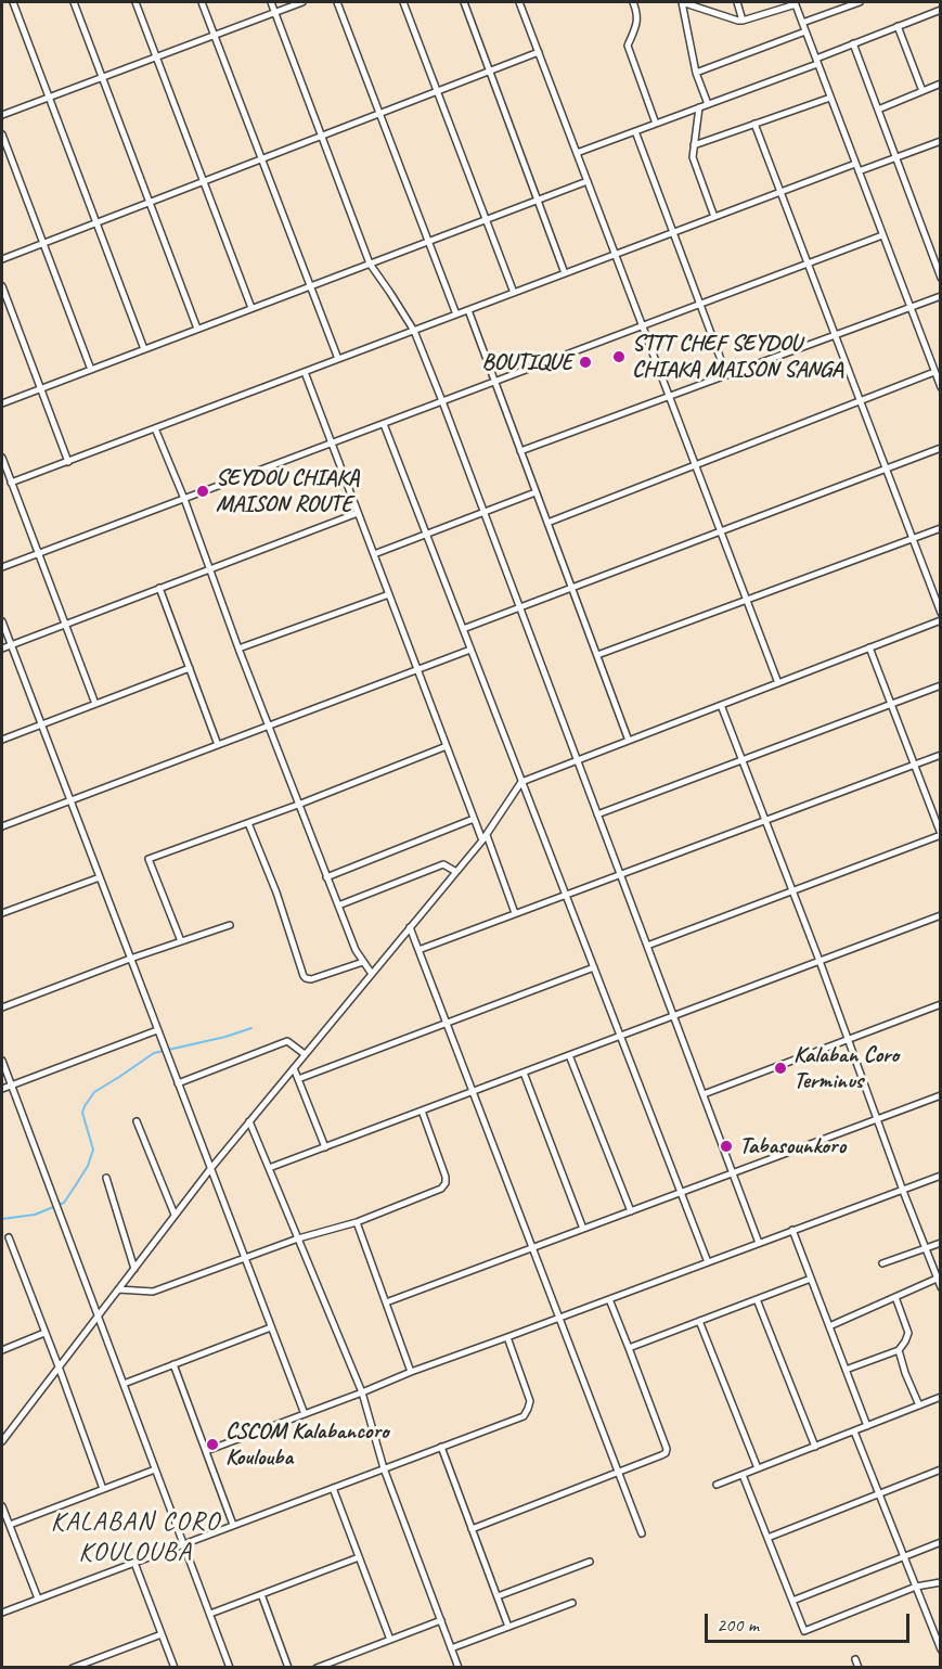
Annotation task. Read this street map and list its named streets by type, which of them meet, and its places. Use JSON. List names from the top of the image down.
{
  "districts": ["KALABAN CORO KOULOUBA"],
  "places": [
    "STTT CHEF SEYDOU CHIAKA MAISON SANGA",
    "BOUTIQUE",
    "SEYDOU CHIAKA MAISON ROUTE",
    "Kalaban Coro Terminus",
    "Tabasounkoro",
    "CSCOM Kalabancoro Koulouba"
  ],
  "scale_bar": "200 m"
}
